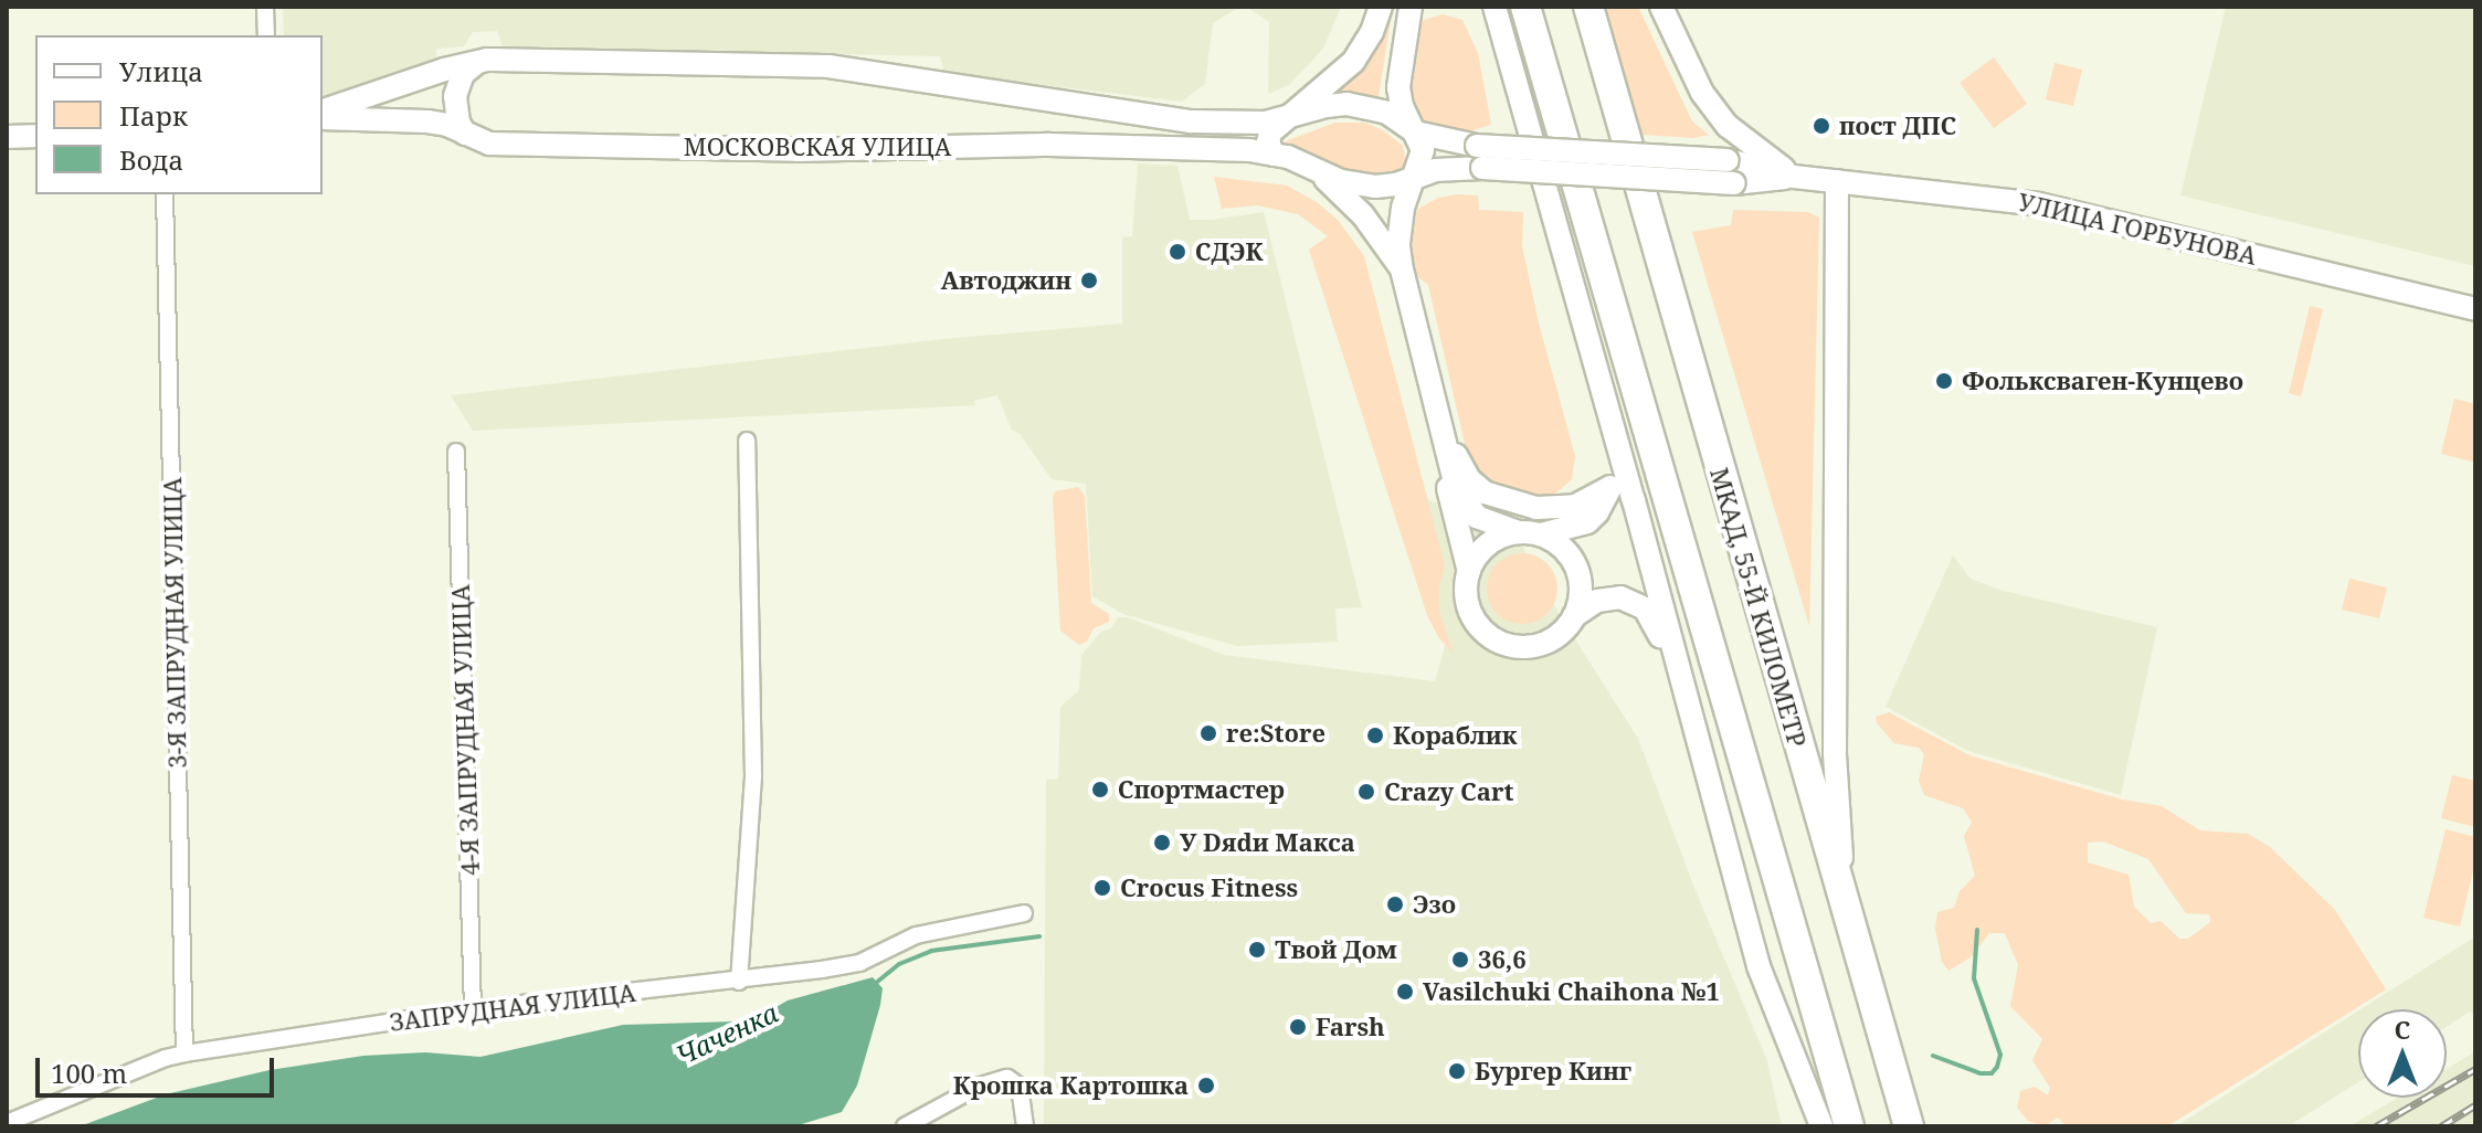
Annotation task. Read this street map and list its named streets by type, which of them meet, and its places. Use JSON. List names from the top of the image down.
{
  "streets": {
    "highway": ["МКАД, 55-Й КИЛОМЕТР"],
    "street": [
      "МОСКОВСКАЯ УЛИЦА",
      "УЛИЦА ГОРБУНОВА",
      "3-Я ЗАПРУДНАЯ УЛИЦА",
      "4-Я ЗАПРУДНАЯ УЛИЦА",
      "ЗАПРУДНАЯ УЛИЦА"
    ]
  },
  "crossings": [
    ["МОСКОВСКАЯ УЛИЦА", "УЛИЦА ГОРБУНОВА"],
    ["3-Я ЗАПРУДНАЯ УЛИЦА", "ЗАПРУДНАЯ УЛИЦА"],
    ["4-Я ЗАПРУДНАЯ УЛИЦА", "ЗАПРУДНАЯ УЛИЦА"]
  ],
  "water": ["Чаченка"],
  "places": [
    "пост ДПС",
    "СДЭК",
    "Автоджин",
    "Фольксваген-Кунцево",
    "re:Store",
    "Кораблик",
    "Спортмастер",
    "Crazy Cart",
    "У Dяdи Макса",
    "Crocus Fitness",
    "Эзо",
    "Твой Дом",
    "36,6",
    "Vasilchuki Chaihona №1",
    "Farsh",
    "Бургер Кинг",
    "Крошка Картошка"
  ],
  "legend": ["Улица", "Парк", "Вода"],
  "scale_bar": "100 m",
  "north": "top"
}
